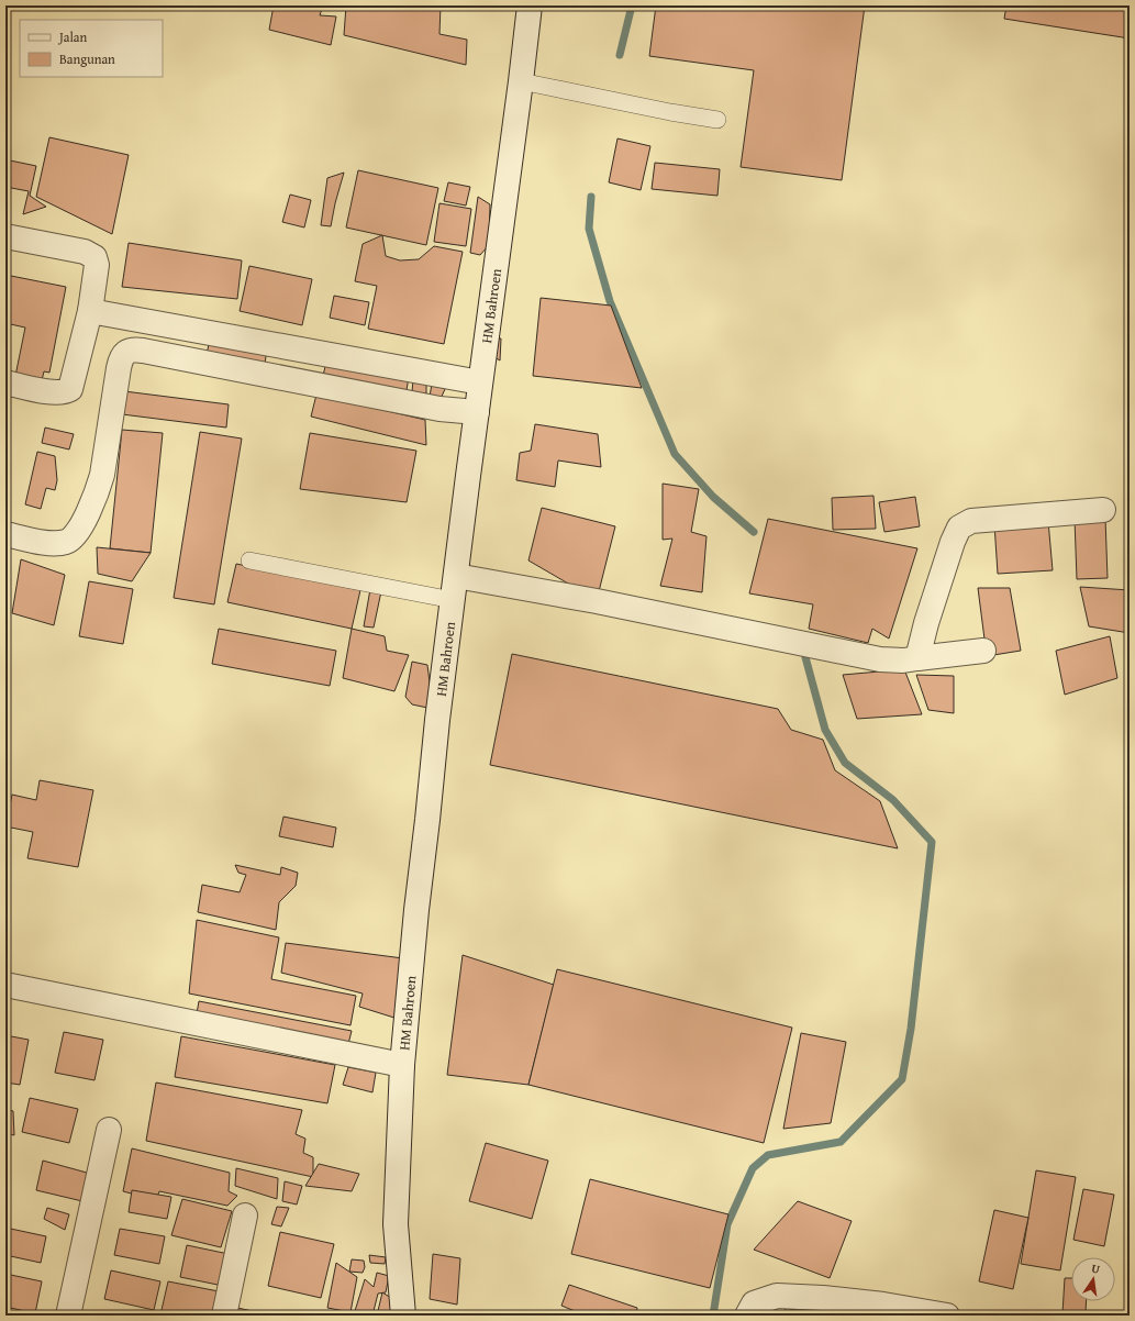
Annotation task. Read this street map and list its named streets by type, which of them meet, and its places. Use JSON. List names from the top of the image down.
{
  "streets": {
    "street": ["HM Bahroen"]
  },
  "legend": ["Jalan", "Bangunan"],
  "north": "top"
}
